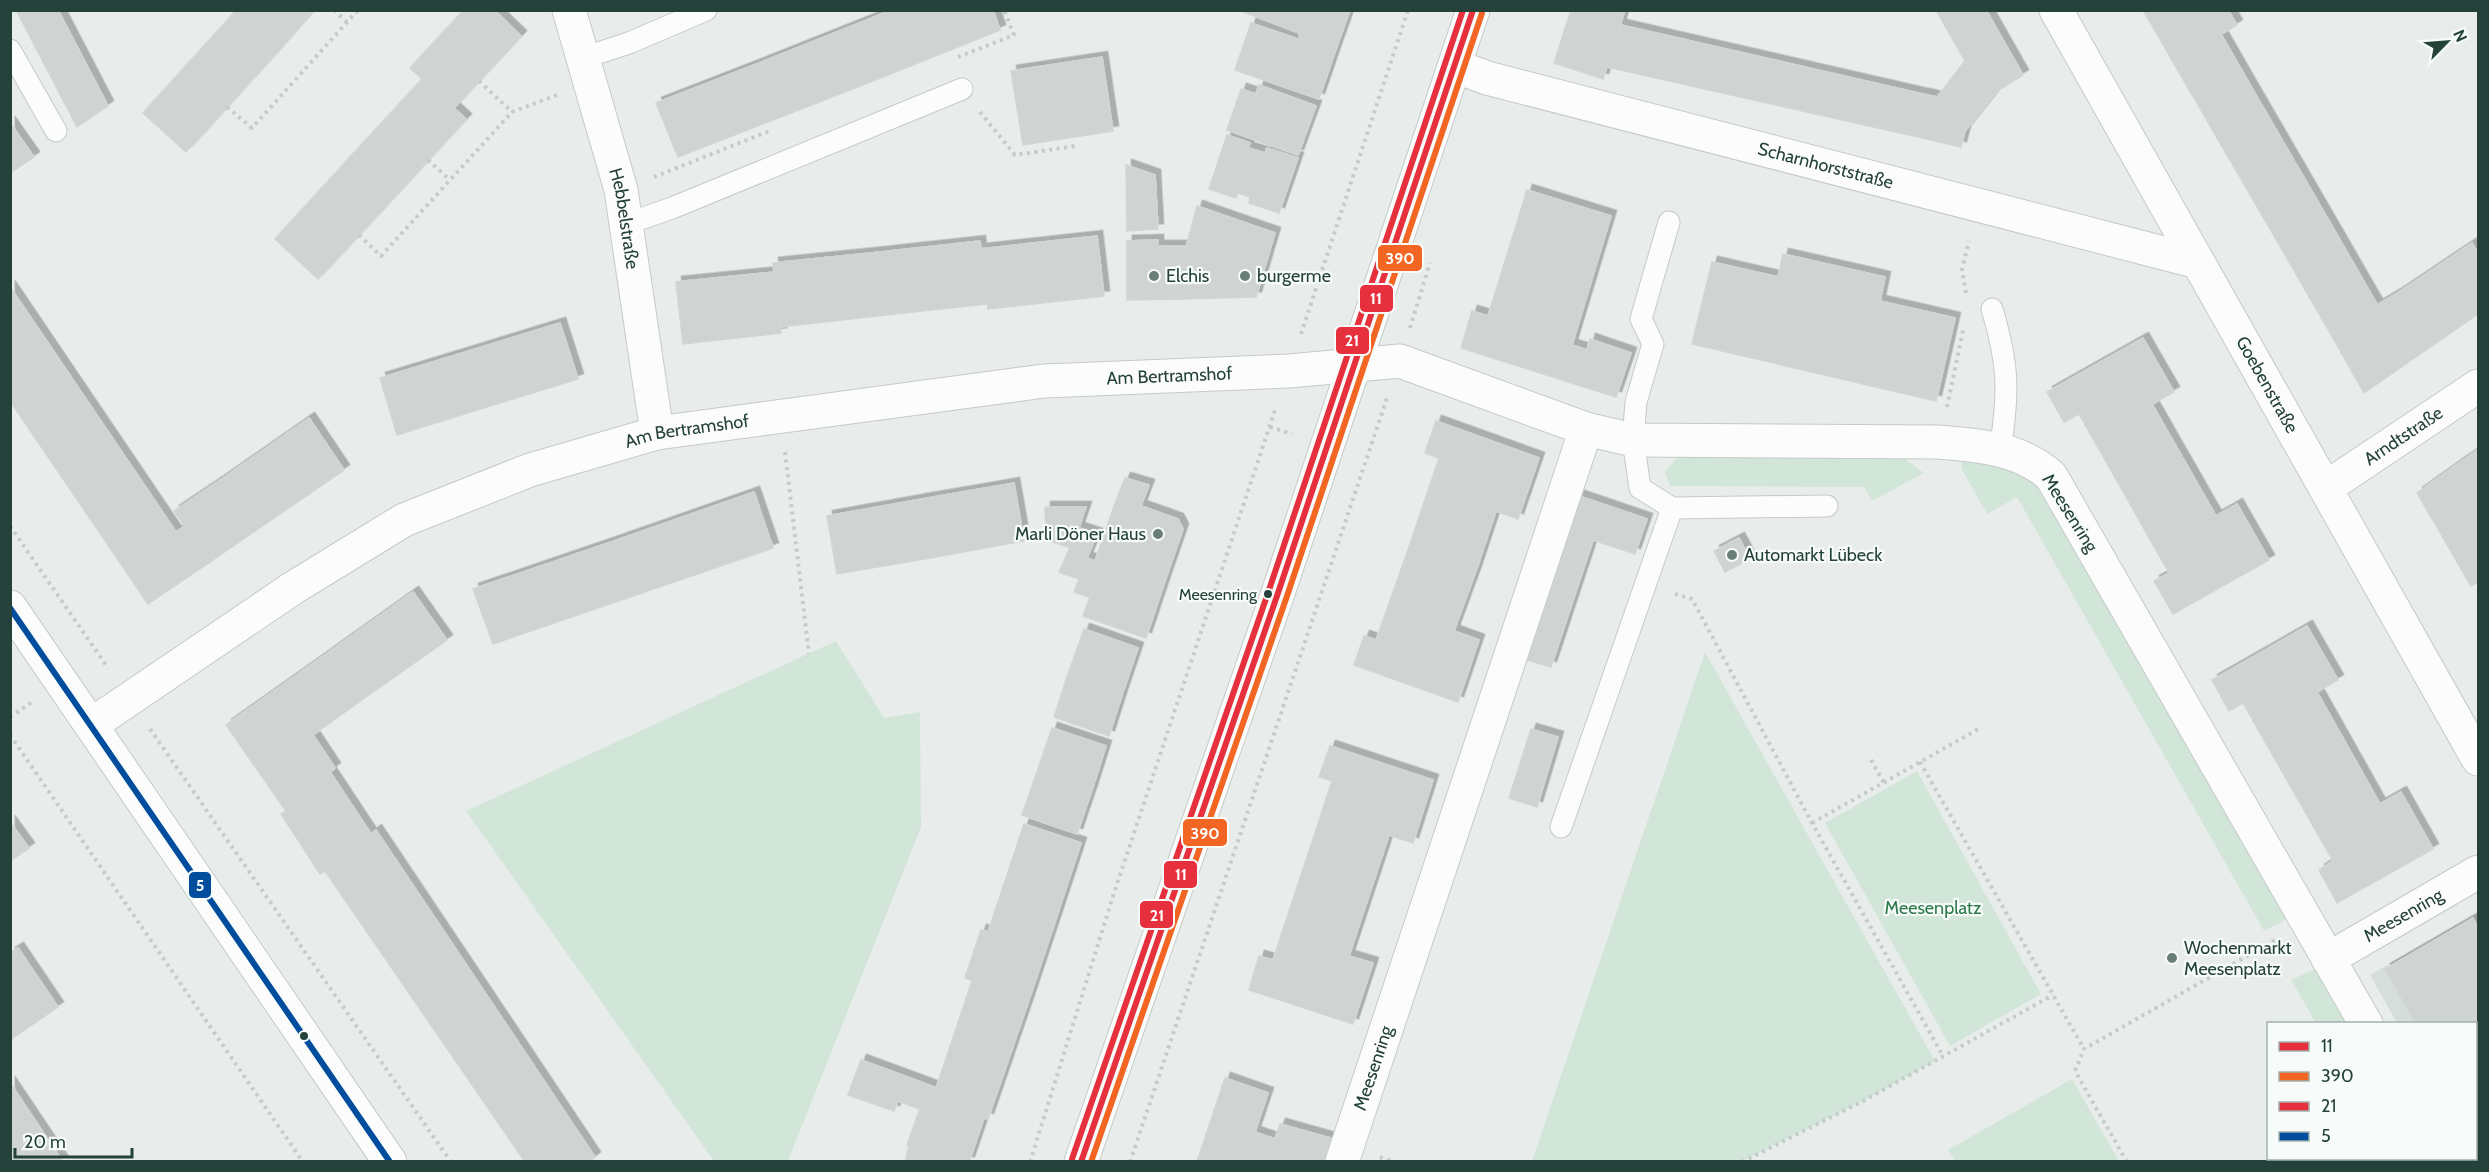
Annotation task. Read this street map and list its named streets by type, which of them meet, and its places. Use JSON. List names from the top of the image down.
{
  "streets": {
    "street": [
      "Scharnhorststraße",
      "Hebbelstraße",
      "Am Bertramshof",
      "Goebenstraße",
      "Arndtstraße",
      "Meesenring"
    ]
  },
  "crossings": [
    ["Scharnhorststraße", "Goebenstraße"],
    ["Hebbelstraße", "Am Bertramshof"],
    ["Am Bertramshof", "Meesenring"],
    ["Goebenstraße", "Arndtstraße"]
  ],
  "parks": ["Meesenplatz"],
  "places": [
    "Elchis",
    "burgerme",
    "Marli Döner Haus",
    "Automarkt Lübeck",
    "Meesenring",
    "Wochenmarkt Meesenplatz"
  ],
  "lines": [
    "transit line 11",
    "transit line 21",
    "transit line 390",
    "transit line 5"
  ],
  "legend": [
    "11",
    "390",
    "21",
    "5"
  ],
  "scale_bar": "20 m",
  "north": "top right"
}
